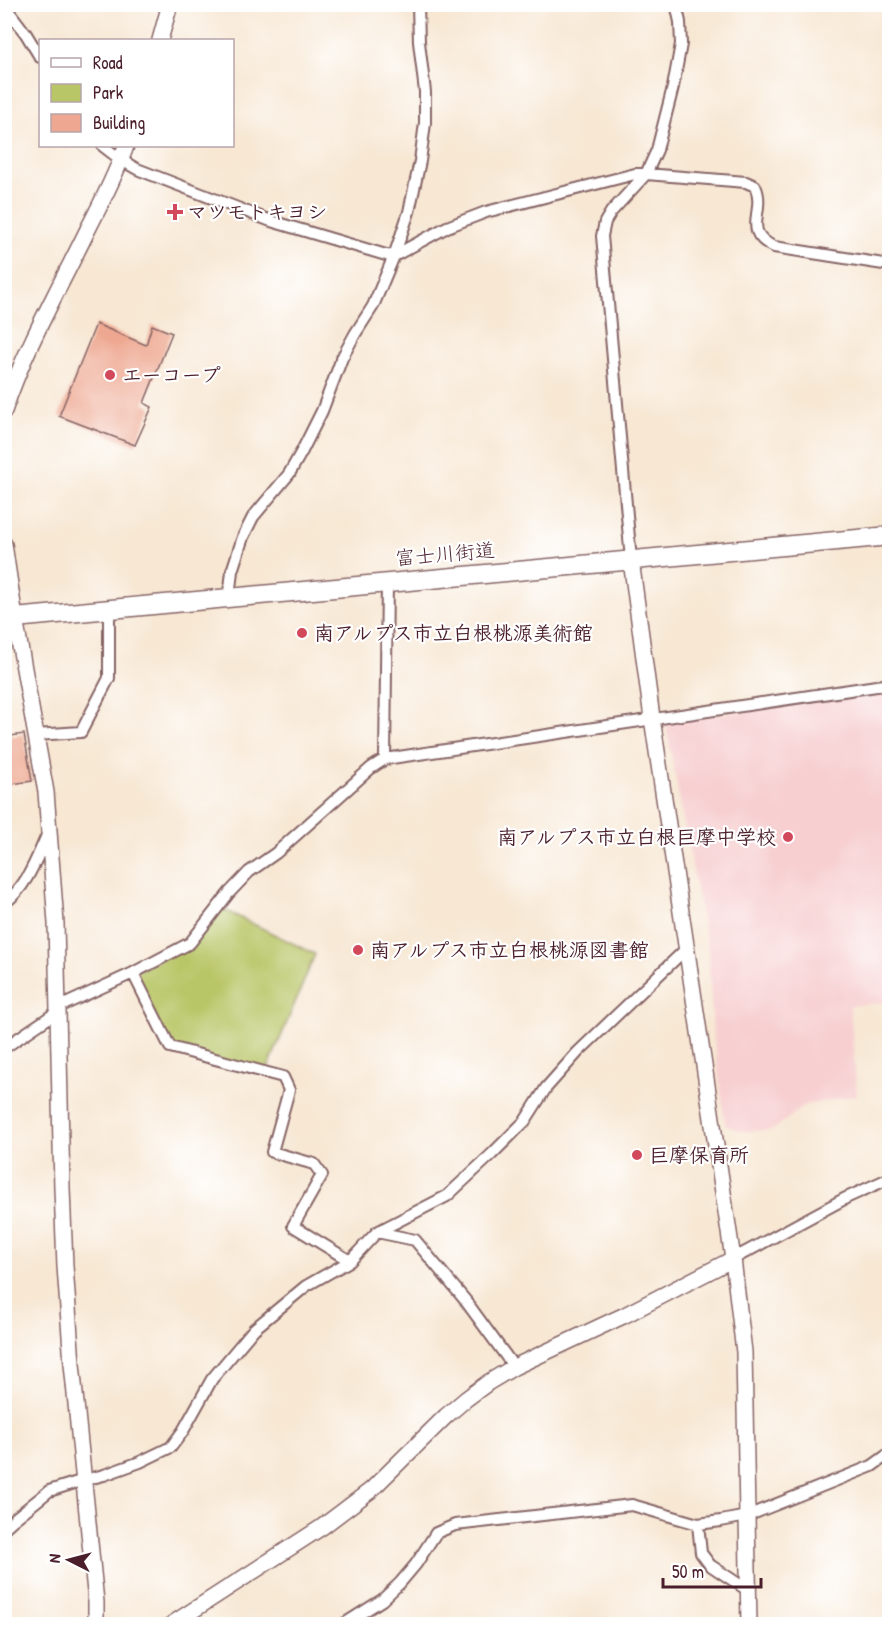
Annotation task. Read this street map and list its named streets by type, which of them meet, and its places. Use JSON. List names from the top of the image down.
{
  "streets": {
    "main road": ["富士川街道"]
  },
  "places": {
    "health": ["マツモトキヨシ"],
    "other": [
      "エーコープ",
      "南アルプス市立白根桃源美術館",
      "南アルプス市立白根巨摩中学校",
      "南アルプス市立白根桃源図書館",
      "巨摩保育所"
    ]
  },
  "legend": ["Road", "Park", "Building"],
  "scale_bar": "50 m",
  "north": "left"
}
